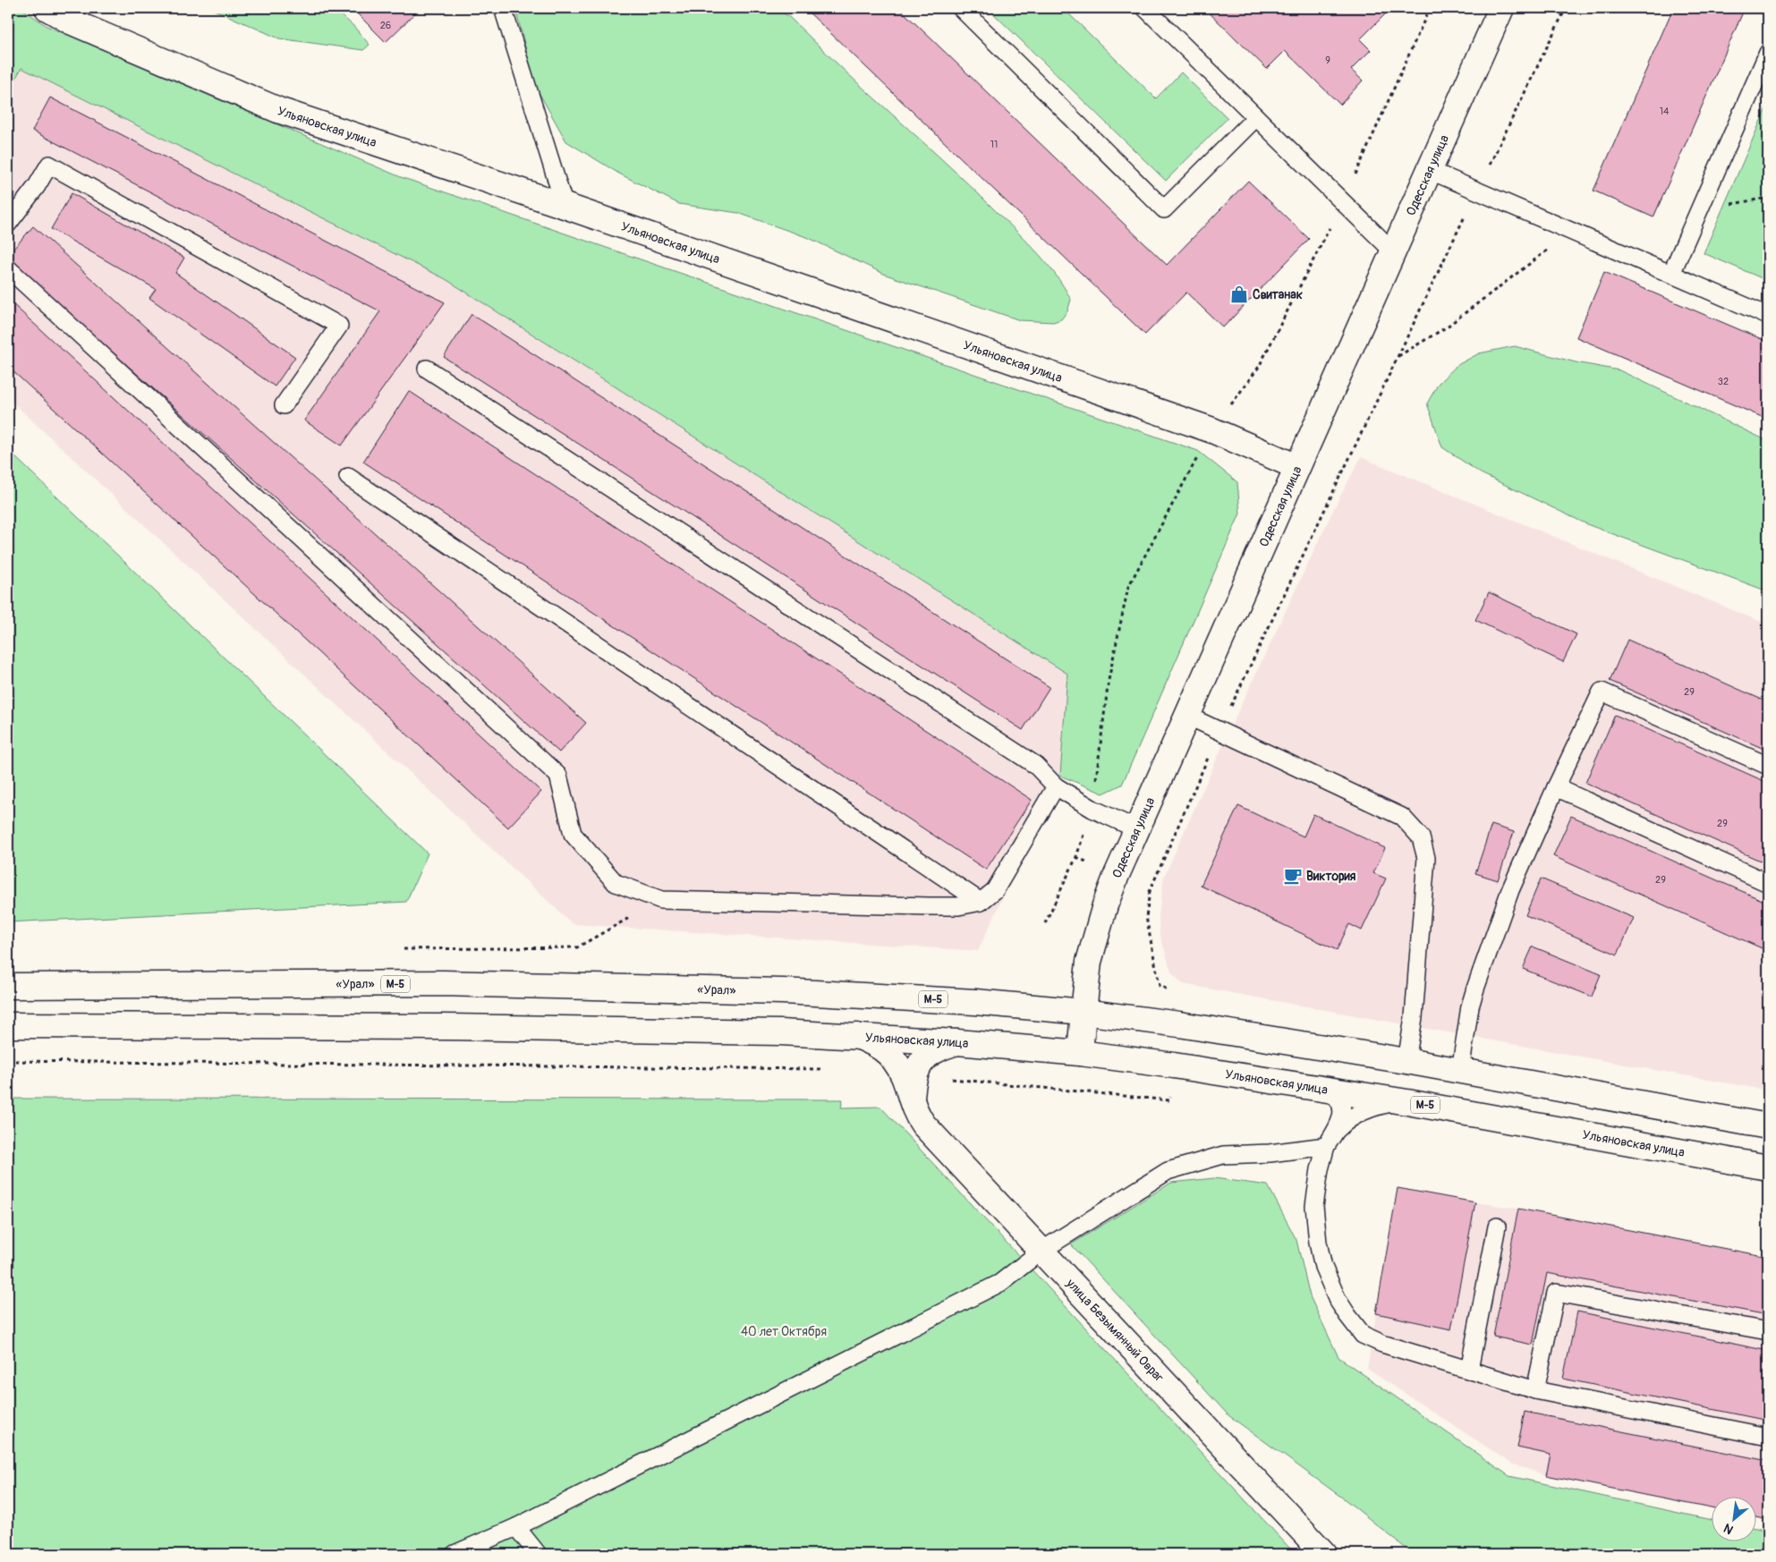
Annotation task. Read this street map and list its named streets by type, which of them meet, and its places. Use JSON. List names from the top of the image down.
{
  "streets": {
    "main road": [
      "Ульяновская улица",
      "Одесская улица",
      "«Урал»",
      "М-5",
      "улица Безымянный Овраг"
    ]
  },
  "crossings": [
    ["Ульяновская улица", "Одесская улица"],
    ["Ульяновская улица", "улица Безымянный Овраг"],
    ["Одесская улица", "«Урал»"],
    ["Одесская улица", "М-5"],
    ["«Урал»", "М-5"]
  ],
  "parks": ["40 лет Октября"],
  "places": {
    "shop": ["Свитанак"],
    "cafe": ["Виктория"]
  },
  "house_numbers": [
    "26",
    "9",
    "14",
    "11",
    "32",
    "29",
    "29",
    "29"
  ],
  "north": "bottom left"
}
